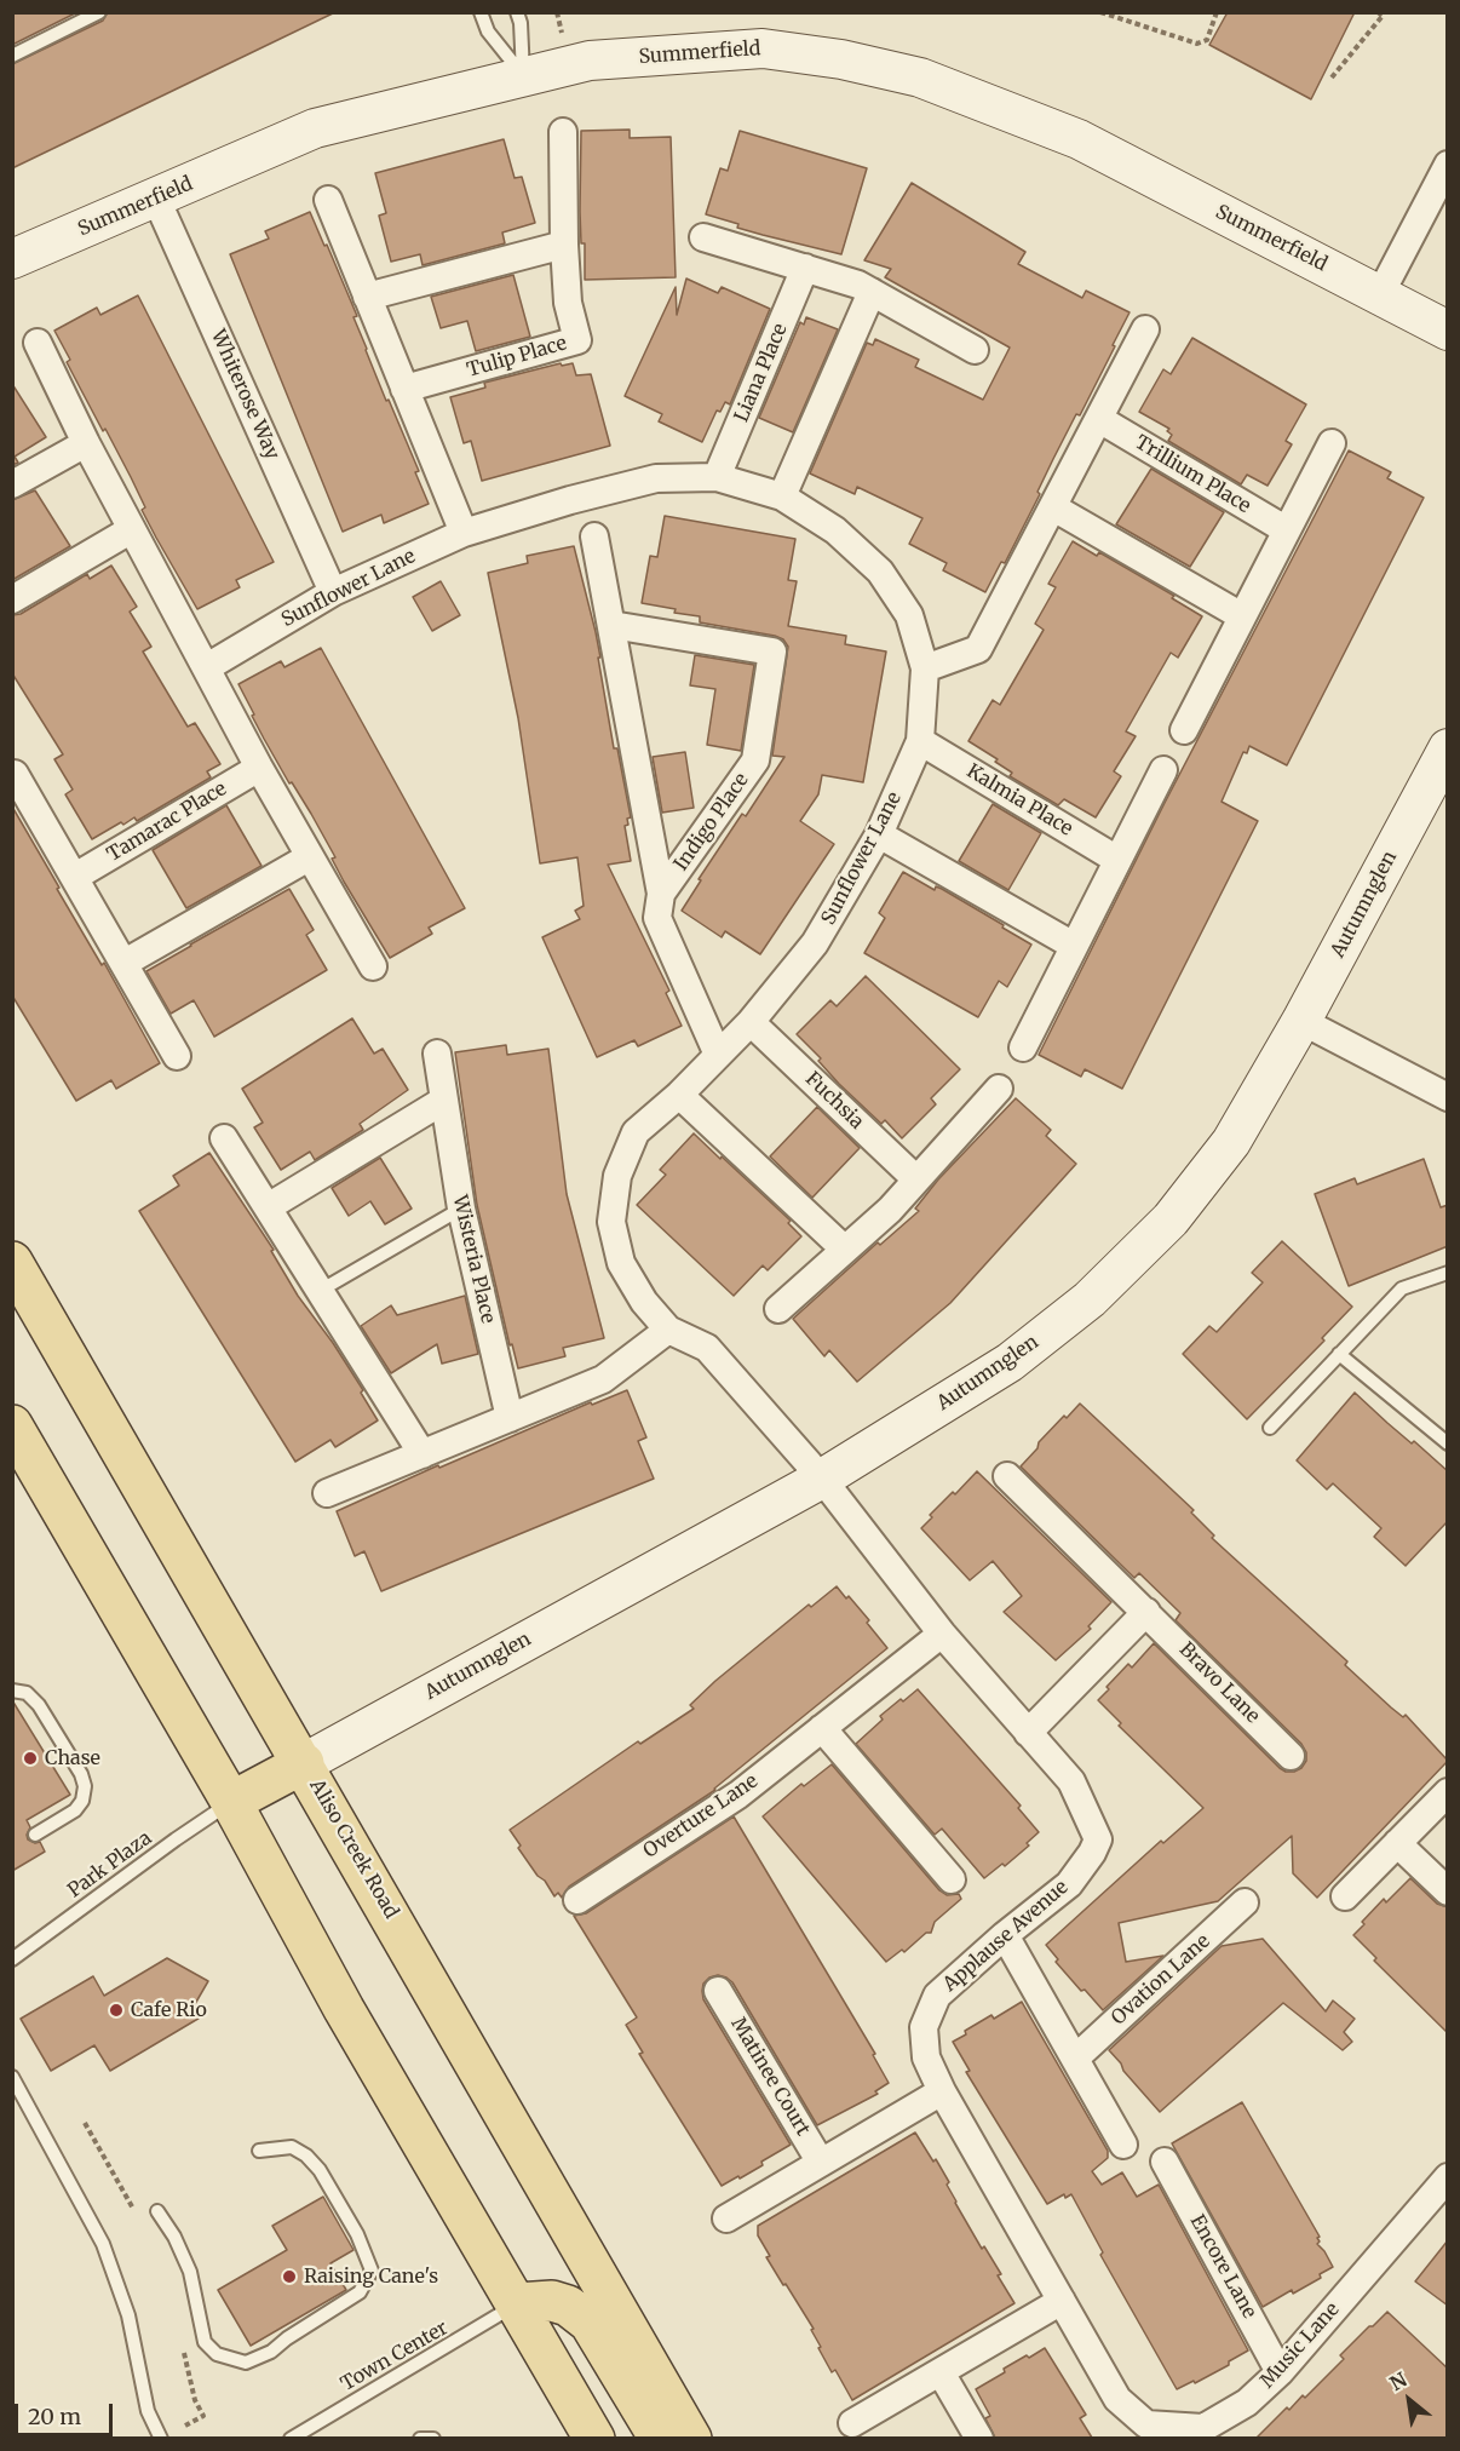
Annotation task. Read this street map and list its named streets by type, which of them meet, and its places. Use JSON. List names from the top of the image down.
{
  "streets": {
    "main road": ["Aliso Creek Road"],
    "street": [
      "Summerfield",
      "Tulip Place",
      "Liana Place",
      "Whiterose Way",
      "Trillium Place",
      "Sunflower Lane",
      "Kalmia Place",
      "Tamarac Place",
      "Indigo Place",
      "Autumnglen",
      "Fuchsia",
      "Wisteria Place",
      "Bravo Lane",
      "Overture Lane",
      "Applause Avenue",
      "Ovation Lane",
      "Matinee Court",
      "Encore Lane",
      "Music Lane"
    ],
    "lane": ["Park Plaza", "Town Center"]
  },
  "crossings": [
    ["Summerfield", "Whiterose Way"],
    ["Liana Place", "Sunflower Lane"],
    ["Whiterose Way", "Sunflower Lane"],
    ["Sunflower Lane", "Kalmia Place"],
    ["Sunflower Lane", "Indigo Place"],
    ["Sunflower Lane", "Autumnglen"],
    ["Sunflower Lane", "Fuchsia"],
    ["Sunflower Lane", "Applause Avenue"],
    ["Autumnglen", "Aliso Creek Road"],
    ["Autumnglen", "Applause Avenue"],
    ["Overture Lane", "Applause Avenue"],
    ["Applause Avenue", "Music Lane"],
    ["Encore Lane", "Music Lane"]
  ],
  "places": ["Chase", "Cafe Rio", "Raising Cane's"],
  "scale_bar": "20 m",
  "north": "top left"
}
